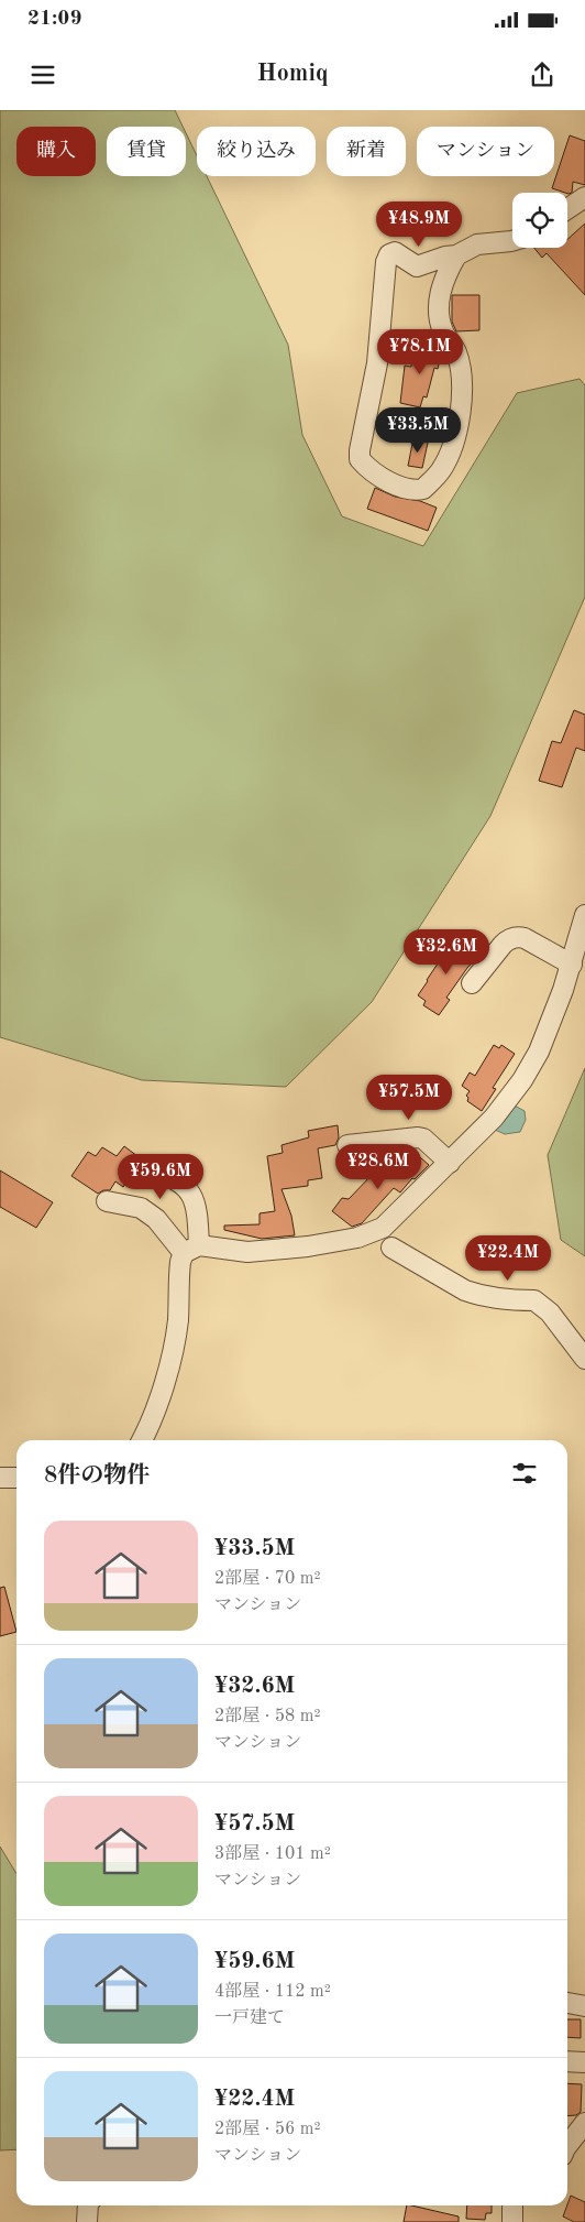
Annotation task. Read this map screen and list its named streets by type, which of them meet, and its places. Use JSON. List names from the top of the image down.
{
  "page": {
    "status": "21:09",
    "header": "Homiq",
    "chip": [
      "購入",
      "賃貸",
      "絞り込み",
      "新着",
      "マンション"
    ],
    "price": [
      "¥48.9M",
      "¥78.1M",
      "¥33.5M",
      "¥32.6M",
      "¥57.5M",
      "¥28.6M",
      "¥59.6M",
      "¥22.4M"
    ],
    "heading": "8件の物件",
    "list": [
      {
        "name": "¥33.5M",
        "note": "2部屋 · 70 m² · マンション"
      },
      {
        "name": "¥32.6M",
        "note": "2部屋 · 58 m² · マンション"
      },
      {
        "name": "¥57.5M",
        "note": "3部屋 · 101 m² · マンション"
      },
      {
        "name": "¥59.6M",
        "note": "4部屋 · 112 m² · 一戸建て"
      },
      {
        "name": "¥22.4M",
        "note": "2部屋 · 56 m² · マンション"
      }
    ]
  }
}
